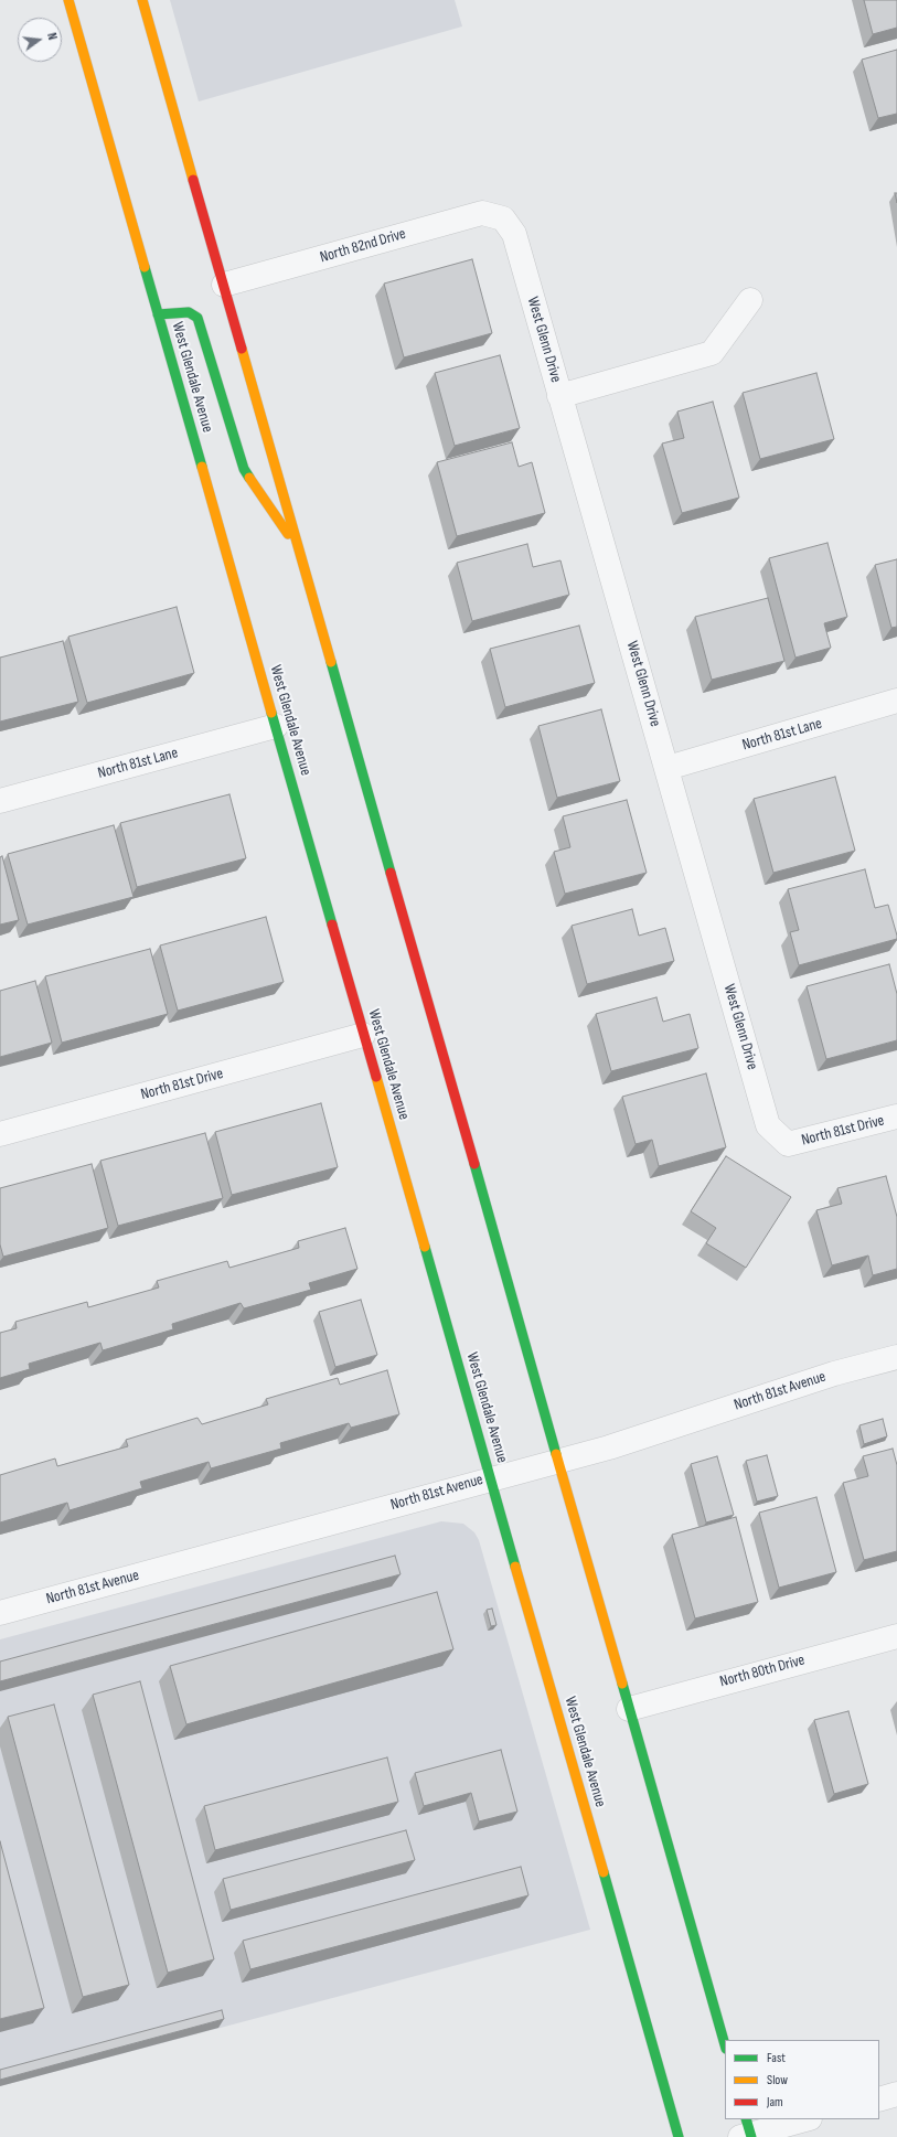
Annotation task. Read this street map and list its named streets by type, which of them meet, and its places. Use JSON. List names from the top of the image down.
{
  "streets": {
    "main road": ["West Glendale Avenue"],
    "street": [
      "North 82nd Drive",
      "West Glenn Drive",
      "North 81st Lane",
      "North 81st Drive",
      "North 81st Avenue",
      "North 80th Drive"
    ]
  },
  "crossings": [
    ["North 82nd Drive", "West Glenn Drive"],
    ["West Glenn Drive", "North 81st Lane"],
    ["West Glenn Drive", "North 81st Drive"],
    ["West Glendale Avenue", "North 81st Lane"],
    ["West Glendale Avenue", "North 81st Drive"],
    ["West Glendale Avenue", "North 81st Avenue"]
  ],
  "legend": ["Fast", "Slow", "Jam"],
  "north": "right"
}
